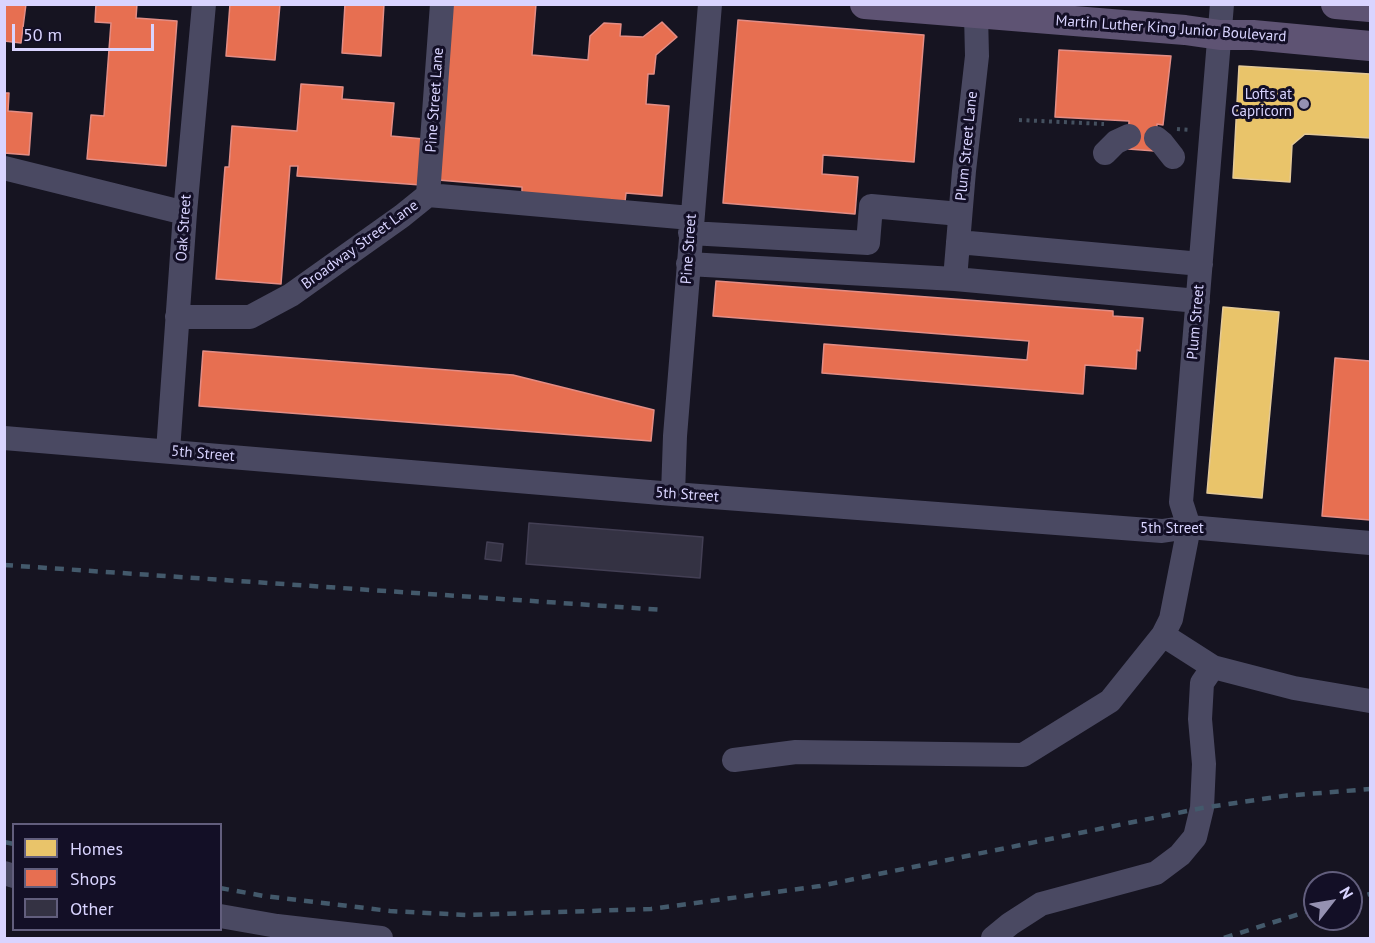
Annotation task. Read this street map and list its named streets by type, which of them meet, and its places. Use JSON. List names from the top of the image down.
{
  "streets": {
    "main road": ["Martin Luther King Junior Boulevard"],
    "street": [
      "Pine Street Lane",
      "Plum Street Lane",
      "Oak Street",
      "Broadway Street Lane",
      "Pine Street",
      "Plum Street",
      "5th Street"
    ]
  },
  "crossings": [
    ["Martin Luther King Junior Boulevard", "Plum Street Lane"],
    ["Martin Luther King Junior Boulevard", "Plum Street"],
    ["Pine Street Lane", "Broadway Street Lane"],
    ["Plum Street Lane", "Broadway Street Lane"],
    ["Oak Street", "Broadway Street Lane"],
    ["Oak Street", "5th Street"],
    ["Broadway Street Lane", "Pine Street"],
    ["Pine Street", "5th Street"],
    ["Plum Street", "5th Street"]
  ],
  "places": ["Lofts at Capricorn"],
  "legend": ["Homes", "Shops", "Other"],
  "scale_bar": "50 m",
  "north": "top right"
}
